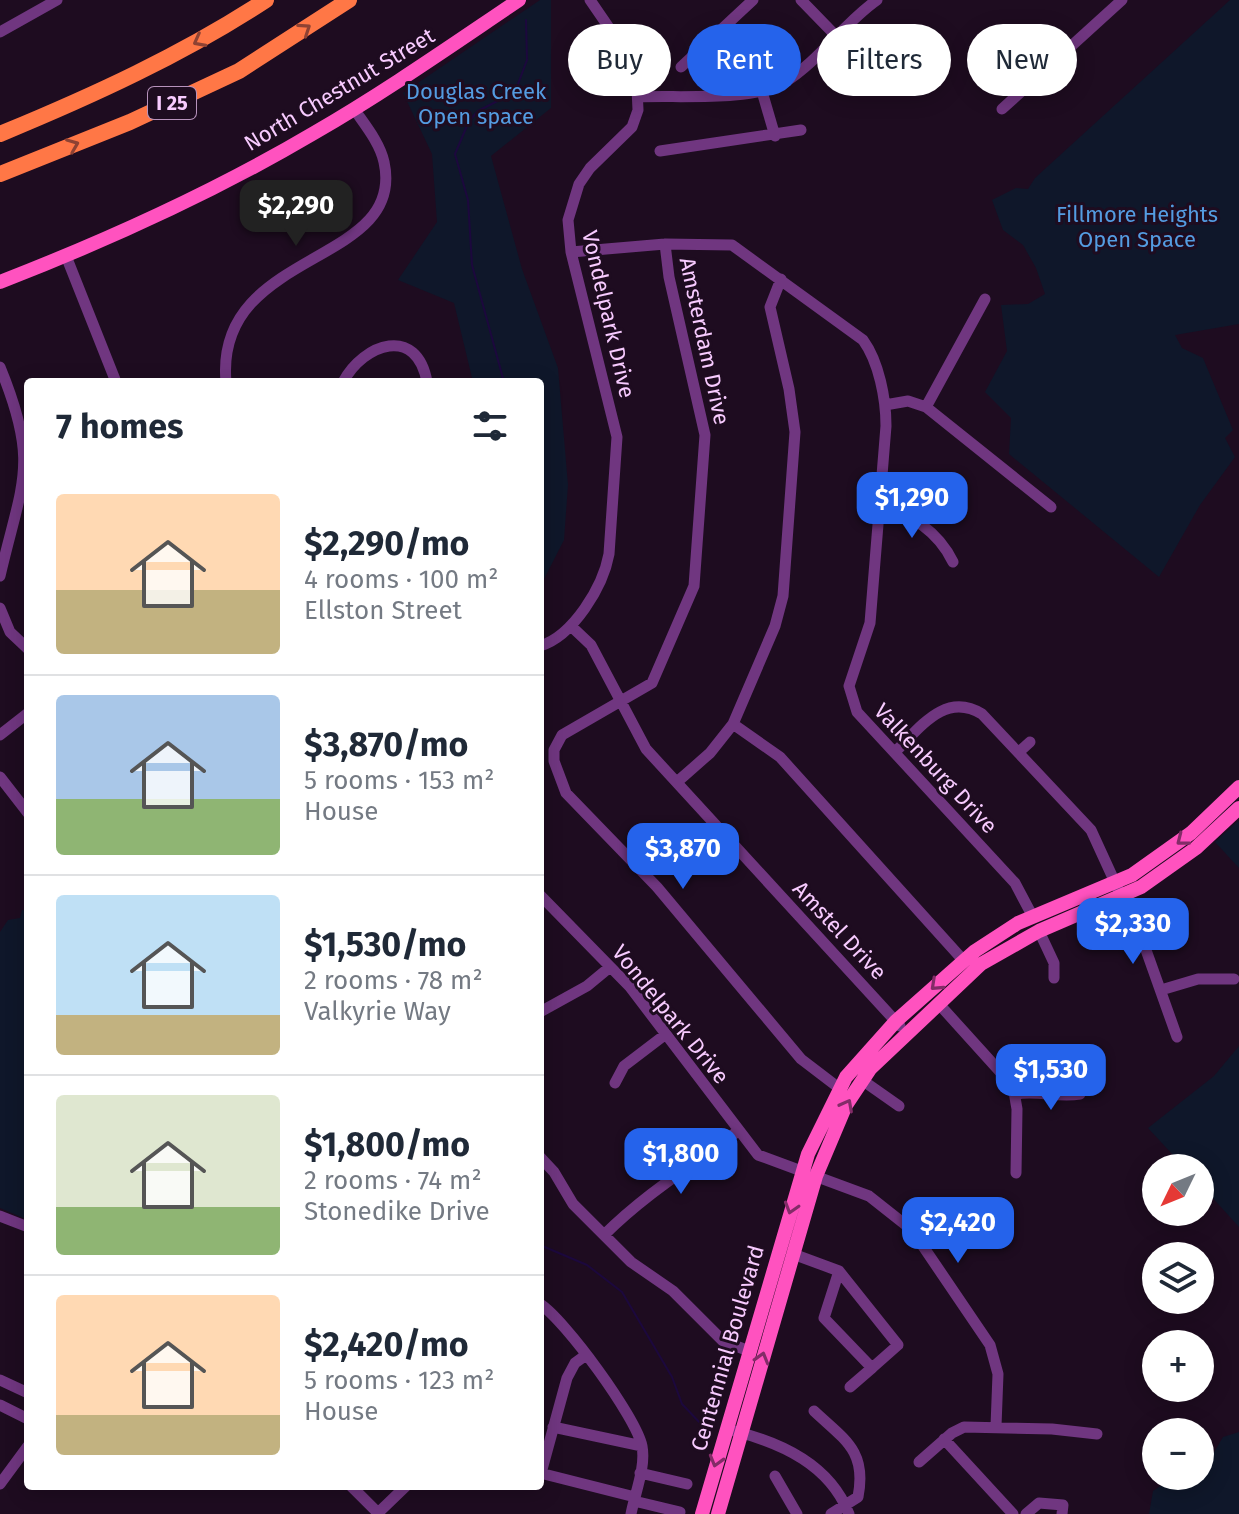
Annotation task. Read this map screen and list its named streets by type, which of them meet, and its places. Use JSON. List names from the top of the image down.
{
  "streets": {
    "highway": ["I 25"],
    "main road": ["North Chestnut Street", "Centennial Boulevard"],
    "street": [
      "Vondelpark Drive",
      "Amsterdam Drive",
      "Valkenburg Drive",
      "Amstel Drive"
    ]
  },
  "crossings": [
    ["Vondelpark Drive", "Valkenburg Drive"],
    ["Vondelpark Drive", "Amstel Drive"],
    ["Vondelpark Drive", "Centennial Boulevard"],
    ["Amsterdam Drive", "Valkenburg Drive"],
    ["Amsterdam Drive", "Amstel Drive"],
    ["Amsterdam Drive", "Centennial Boulevard"],
    ["Valkenburg Drive", "Centennial Boulevard"],
    ["Amstel Drive", "Centennial Boulevard"]
  ],
  "parks": ["Douglas Creek Open space", "Fillmore Heights Open Space"],
  "north": "bottom left",
  "page": {
    "chip": [
      "Buy",
      "Rent",
      "Filters",
      "New"
    ],
    "price": [
      "$2,290",
      "$1,290",
      "$3,870",
      "$2,330",
      "$1,530",
      "$1,800",
      "$2,420"
    ],
    "heading": "7 homes",
    "list": [
      {
        "name": "$2,290/mo",
        "note": "4 rooms · 100 m² · Ellston Street"
      },
      {
        "name": "$3,870/mo",
        "note": "5 rooms · 153 m² · House"
      },
      {
        "name": "$1,530/mo",
        "note": "2 rooms · 78 m² · Valkyrie Way"
      },
      {
        "name": "$1,800/mo",
        "note": "2 rooms · 74 m² · Stonedike Drive"
      },
      {
        "name": "$2,420/mo",
        "note": "5 rooms · 123 m² · House"
      }
    ],
    "map_buttons": ["+", "−"]
  }
}
